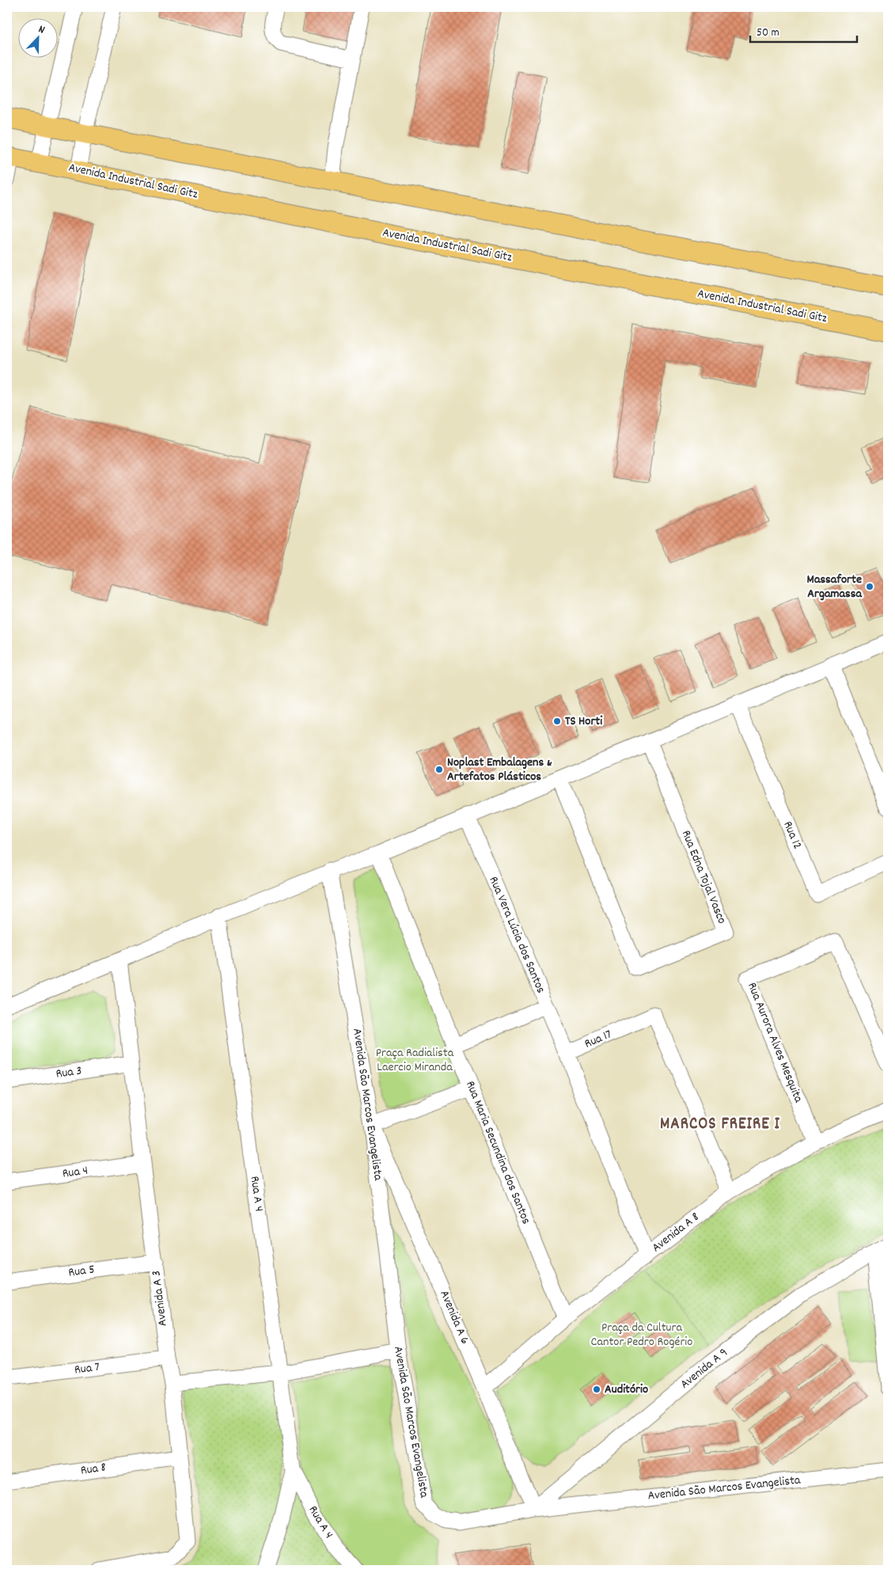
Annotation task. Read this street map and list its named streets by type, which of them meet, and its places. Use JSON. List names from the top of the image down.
{
  "streets": {
    "main road": ["Avenida Industrial Sadi Gitz"],
    "street": [
      "Rua 12",
      "Rua Edna Tojal Vasco",
      "Rua Vera Lúcia dos Santos",
      "Rua 17",
      "Rua Aurora Alves Mesquita",
      "Rua 3",
      "Avenida São Marcos Evangelista",
      "Rua Maria Secundina dos Santos",
      "Rua 4",
      "Rua A 4",
      "Avenida A 8",
      "Rua 5",
      "Avenida A 3",
      "Avenida A 6",
      "Rua 7",
      "Avenida A 9",
      "Rua 8"
    ]
  },
  "crossings": [
    ["Rua Vera Lúcia dos Santos", "Rua Maria Secundina dos Santos"],
    ["Rua 17", "Avenida A 8"],
    ["Rua Aurora Alves Mesquita", "Avenida A 8"],
    ["Rua 3", "Avenida A 3"],
    ["Avenida São Marcos Evangelista", "Avenida A 6"],
    ["Avenida São Marcos Evangelista", "Avenida A 9"],
    ["Rua Maria Secundina dos Santos", "Avenida A 8"],
    ["Rua 4", "Avenida A 3"],
    ["Avenida A 8", "Avenida A 6"],
    ["Rua 5", "Avenida A 3"],
    ["Avenida A 3", "Rua 7"],
    ["Avenida A 3", "Rua 8"],
    ["Avenida A 6", "Avenida A 9"]
  ],
  "districts": ["MARCOS FREIRE I"],
  "parks": ["Praça Radialista Laercio Miranda", "Praça da Cultura Cantor Pedro Rogério"],
  "places": [
    "Massaforte Argamassa",
    "TS Horti",
    "Noplast Embalagens & Artefatos Plásticos",
    "Auditório"
  ],
  "scale_bar": "50 m",
  "north": "top right"
}
